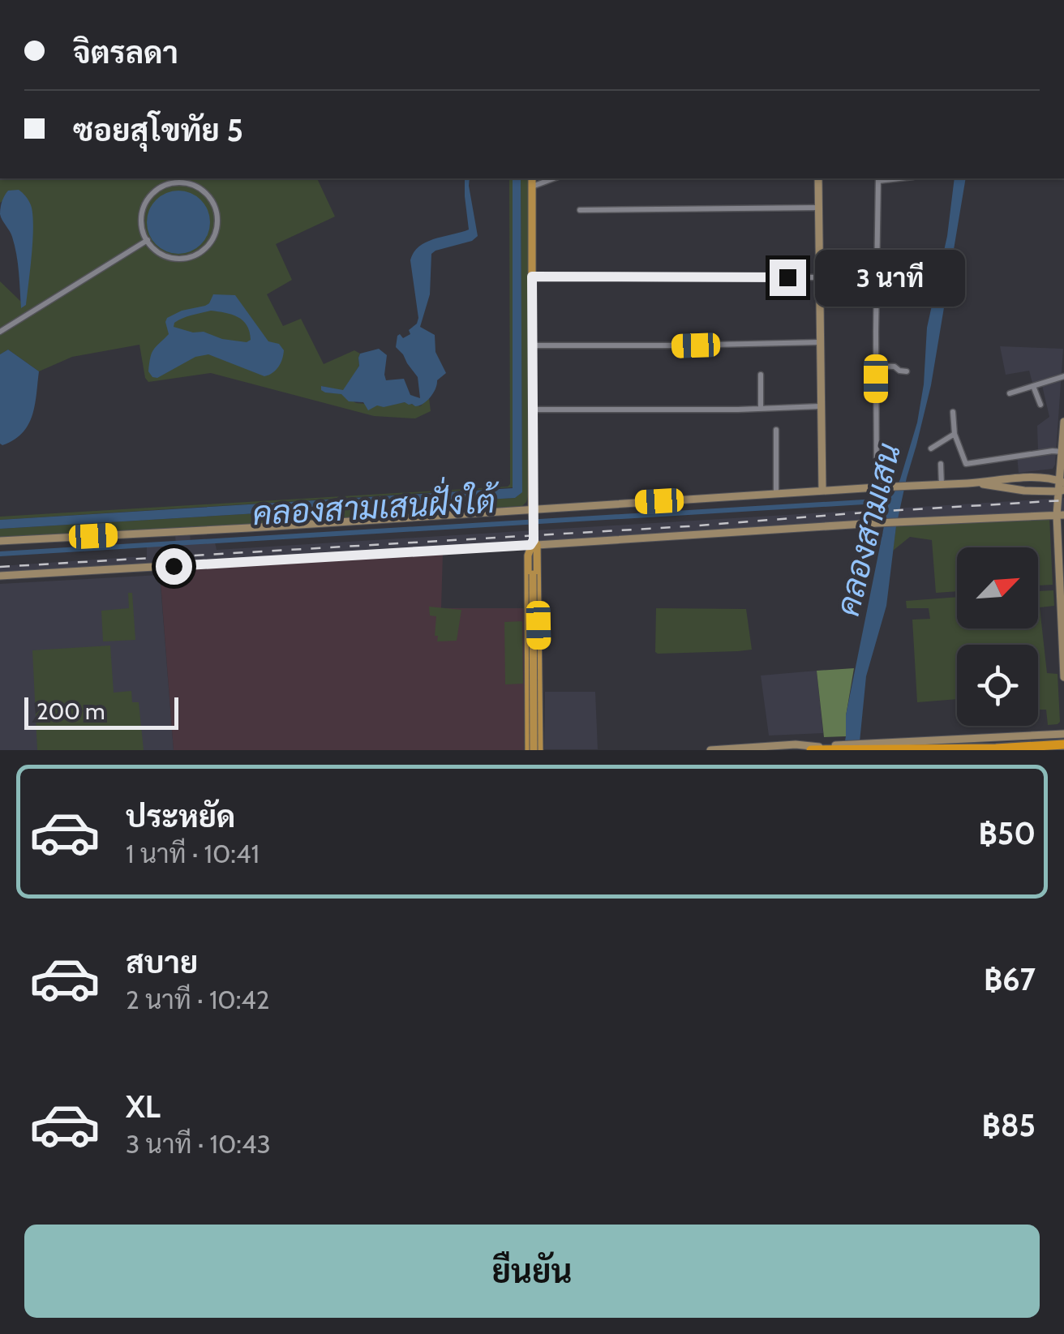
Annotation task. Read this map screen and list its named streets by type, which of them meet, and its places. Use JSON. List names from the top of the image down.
{
  "water": ["คลองสามเสนฝั่งใต้", "คลองสามเสน"],
  "scale_bar": "200 m",
  "north": "top right",
  "page": {
    "banner": ["จิตรลดา", "ซอยสุโขทัย 5"],
    "bubble": "3 นาที",
    "scale": "200 m",
    "list": [
      {
        "name": "ประหยัด",
        "note": "1 นาที · 10:41",
        "value": "฿50"
      },
      {
        "name": "สบาย",
        "note": "2 นาที · 10:42",
        "value": "฿67"
      },
      {
        "name": "XL",
        "note": "3 นาที · 10:43",
        "value": "฿85"
      }
    ],
    "buttons": "ยืนยัน"
  }
}
